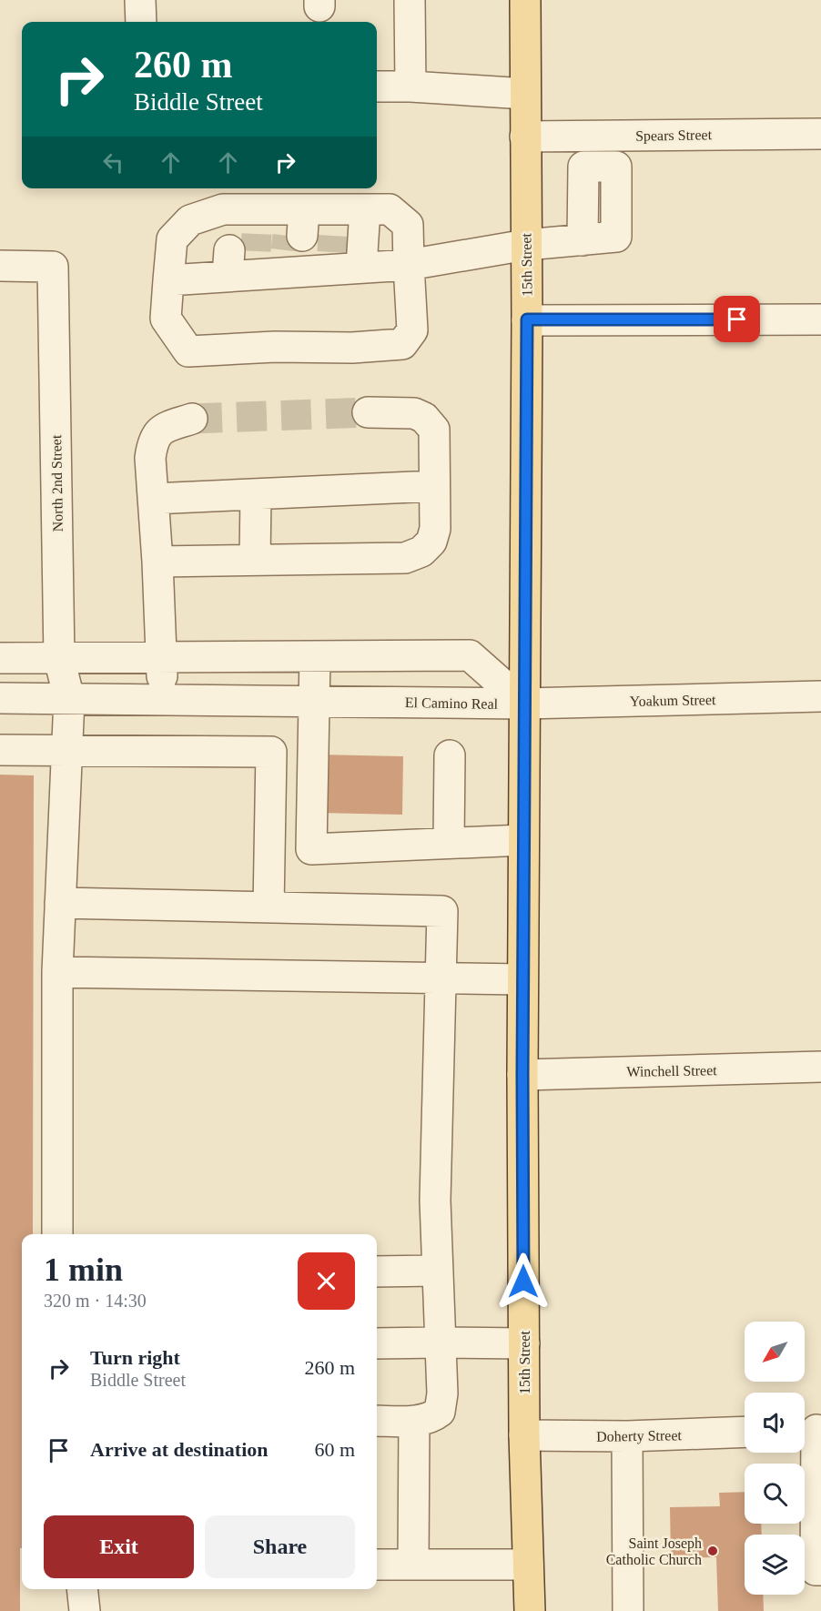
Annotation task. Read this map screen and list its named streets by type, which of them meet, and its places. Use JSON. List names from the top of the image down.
{
  "streets": {
    "main road": ["15th Street"],
    "street": [
      "Spears Street",
      "North 2nd Street",
      "Yoakum Street",
      "El Camino Real",
      "Winchell Street",
      "Doherty Street"
    ]
  },
  "crossings": [
    ["Spears Street", "15th Street"],
    ["15th Street", "Yoakum Street"],
    ["15th Street", "El Camino Real"],
    ["15th Street", "Winchell Street"],
    ["15th Street", "Doherty Street"],
    ["North 2nd Street", "El Camino Real"],
    ["Yoakum Street", "El Camino Real"]
  ],
  "places": ["Saint Joseph Catholic Church"],
  "north": "bottom left",
  "page": {
    "turn": ["260 m", "Biddle Street"],
    "heading": ["1 min", "320 m · 14:30"],
    "list": [
      {
        "name": "Turn right",
        "note": "Biddle Street",
        "value": "260 m"
      },
      {
        "name": "Arrive at destination",
        "value": "60 m"
      }
    ],
    "buttons": ["Exit", "Share"]
  }
}
